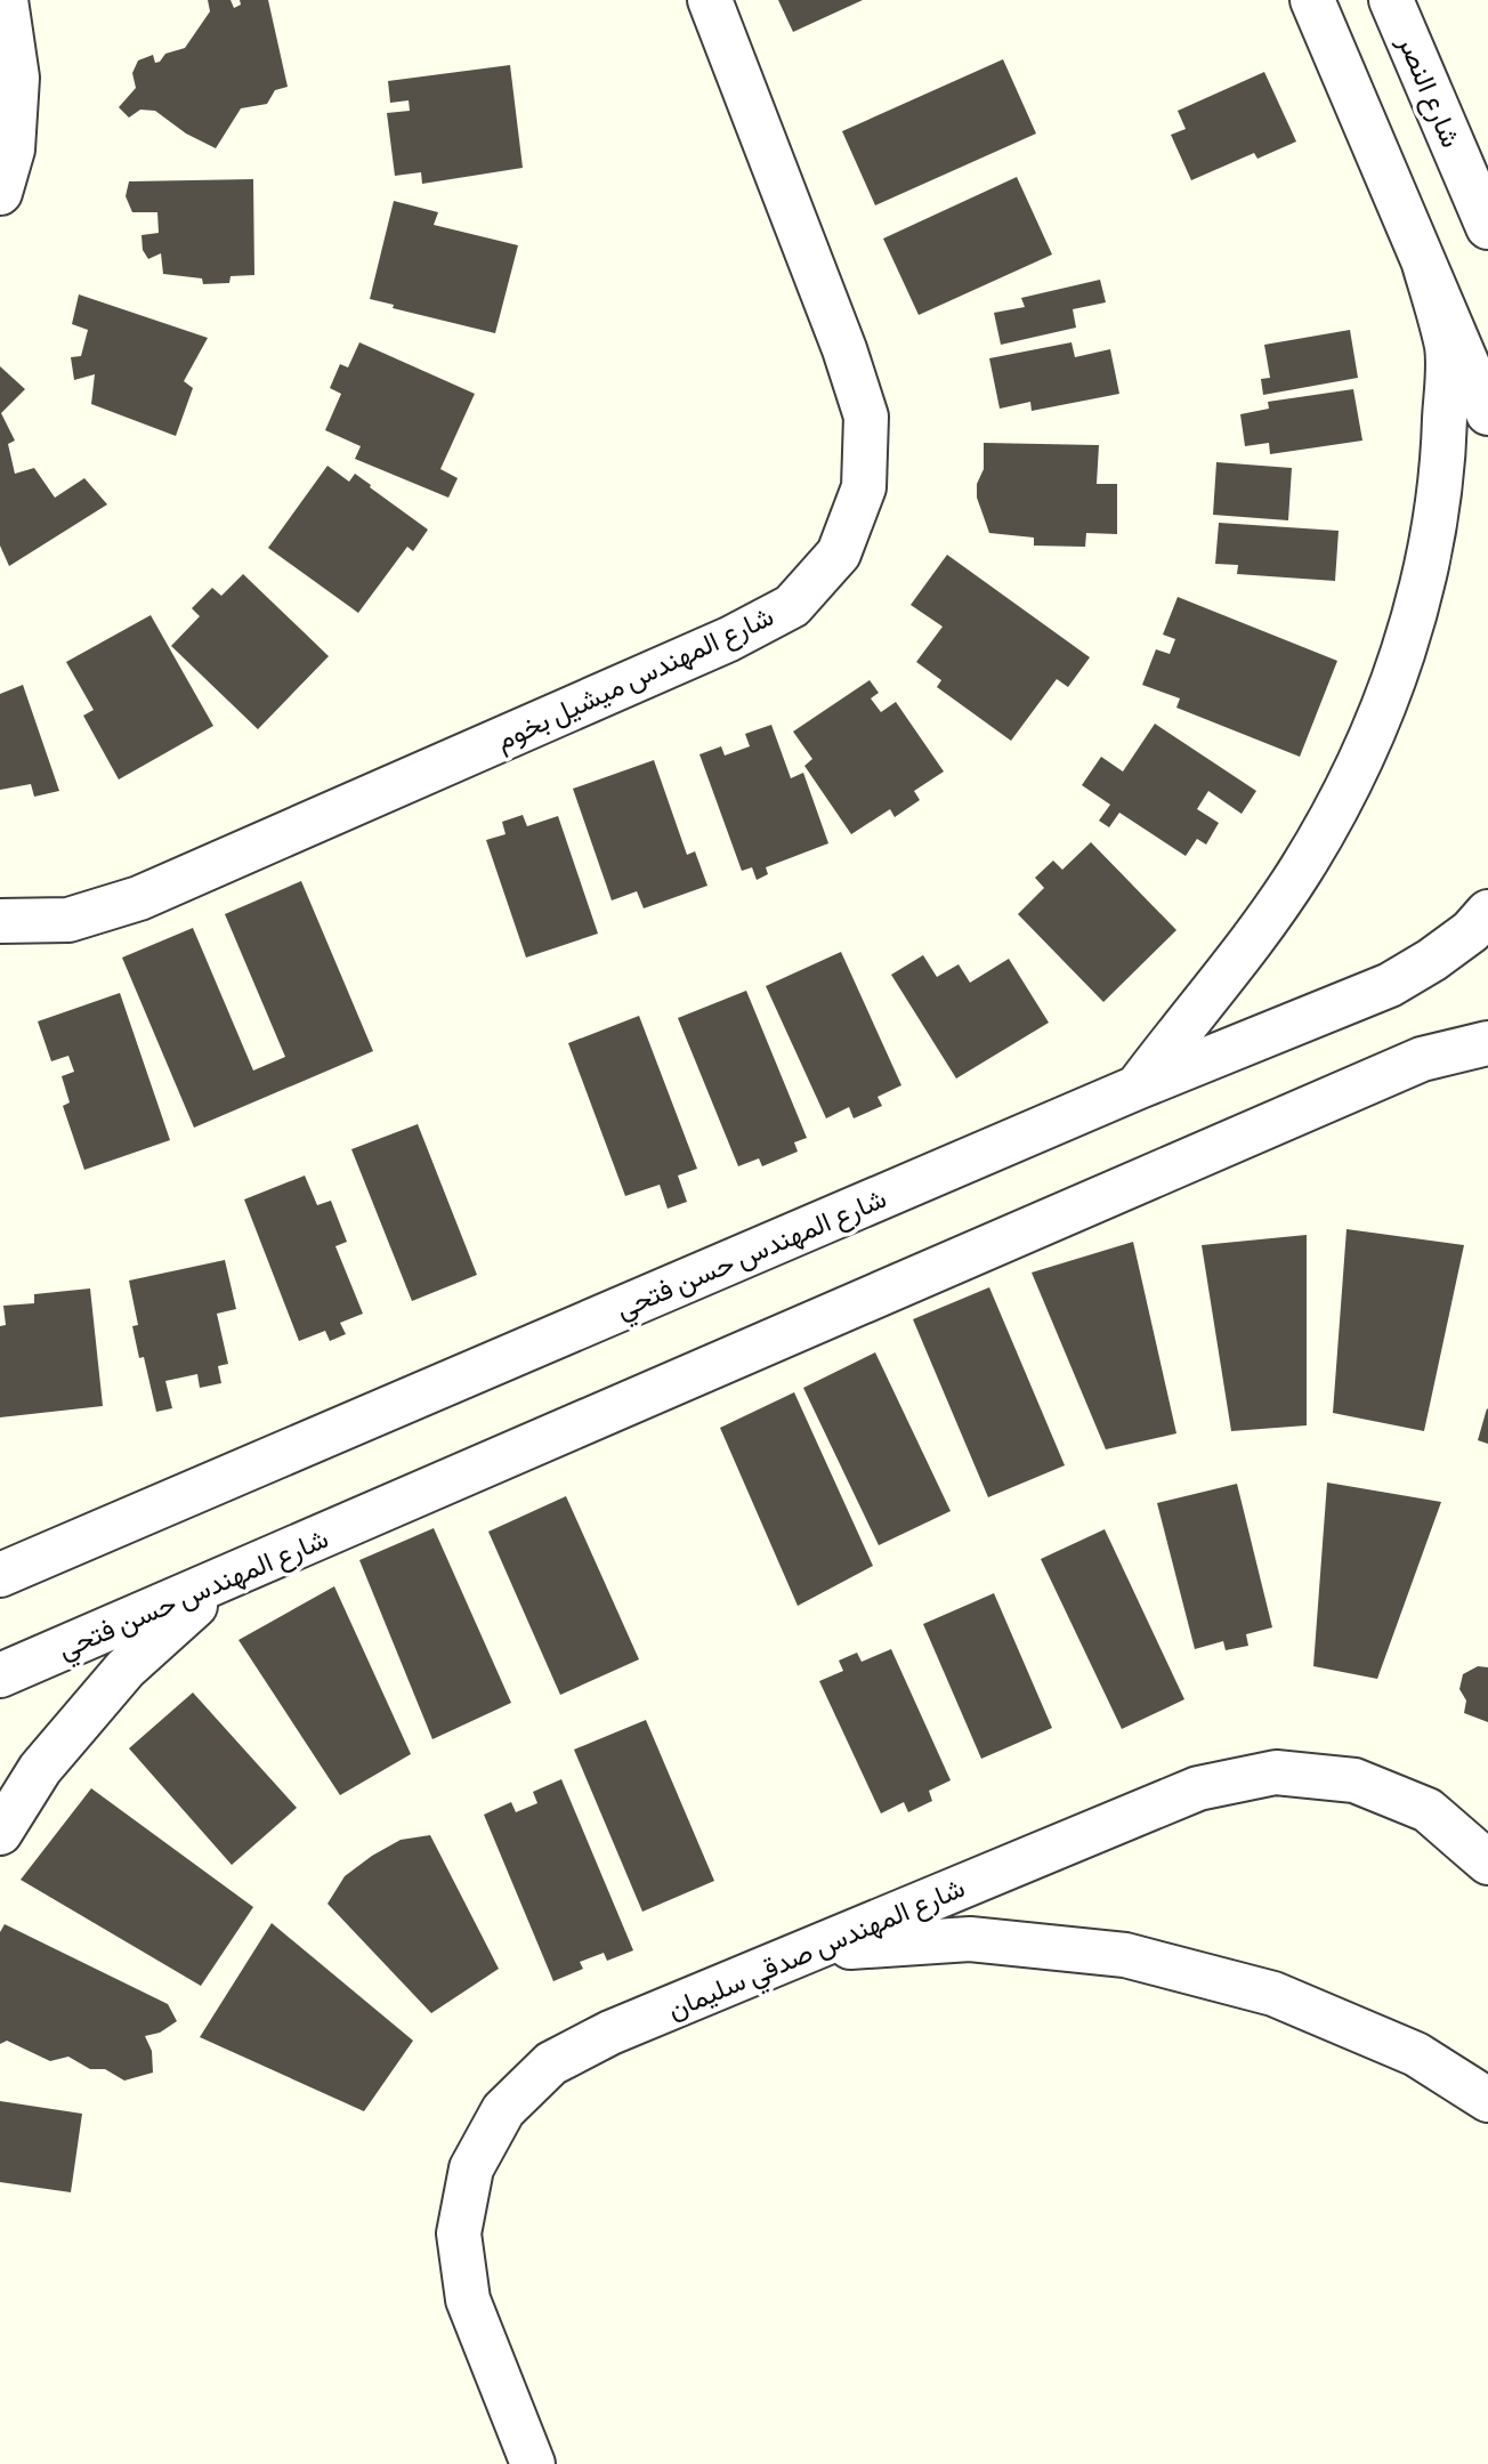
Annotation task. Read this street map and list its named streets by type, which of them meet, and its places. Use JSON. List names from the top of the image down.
{
  "streets": {
    "street": [
      "شارع النصر",
      "شارع المهندس ميشيل بخوم",
      "شارع المهندس حسن فتحي",
      "شارع المهندس صدقي سليمان"
    ]
  }
}
